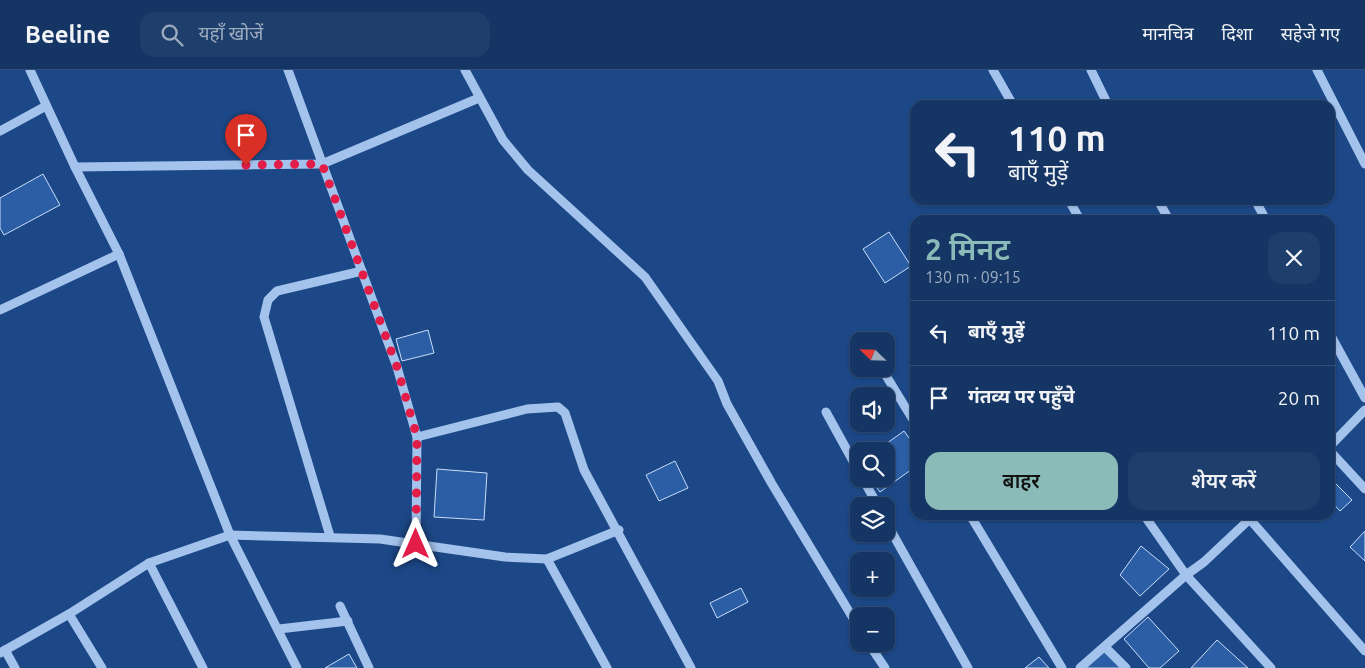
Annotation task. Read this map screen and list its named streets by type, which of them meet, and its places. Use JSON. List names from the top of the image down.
{
  "north": "top left",
  "page": {
    "header": "Beeline",
    "search": "यहाँ खोजें",
    "nav": ["मानचित्र", "दिशा", "सहेजे गए"],
    "turn": ["110 m", "बाएँ मुड़ें"],
    "heading": ["2 मिनट", "130 m · 09:15"],
    "list": [
      {
        "name": "बाएँ मुड़ें",
        "value": "110 m"
      },
      {
        "name": "गंतव्य पर पहुँचे",
        "value": "20 m"
      }
    ],
    "map_buttons": ["+", "−"],
    "buttons": ["बाहर", "शेयर करें"]
  }
}
